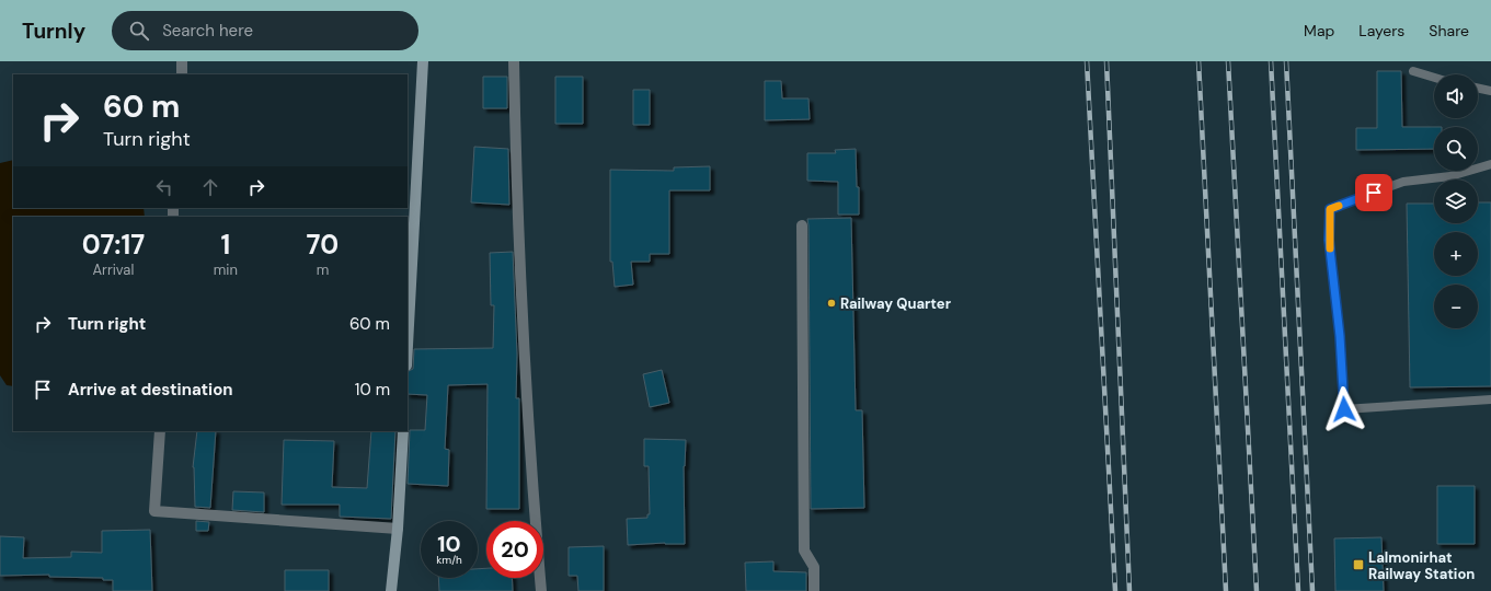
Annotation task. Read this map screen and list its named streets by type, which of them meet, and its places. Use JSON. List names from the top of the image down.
{
  "places": {
    "other": ["Railway Quarter"],
    "transit": ["Lalmonirhat Railway Station"]
  },
  "page": {
    "header": "Turnly",
    "search": "Search here",
    "nav": ["Map", "Layers", "Share"],
    "map_buttons": ["+", "−"],
    "turn": ["60 m", "Turn right"],
    "eta": [
      "07:17",
      "Arrival",
      "1",
      "min",
      "70",
      "m"
    ],
    "list": [
      {
        "name": "Turn right",
        "value": "60 m"
      },
      {
        "name": "Arrive at destination",
        "value": "10 m"
      }
    ],
    "speed": "10 km/h",
    "limit": "20"
  }
}
